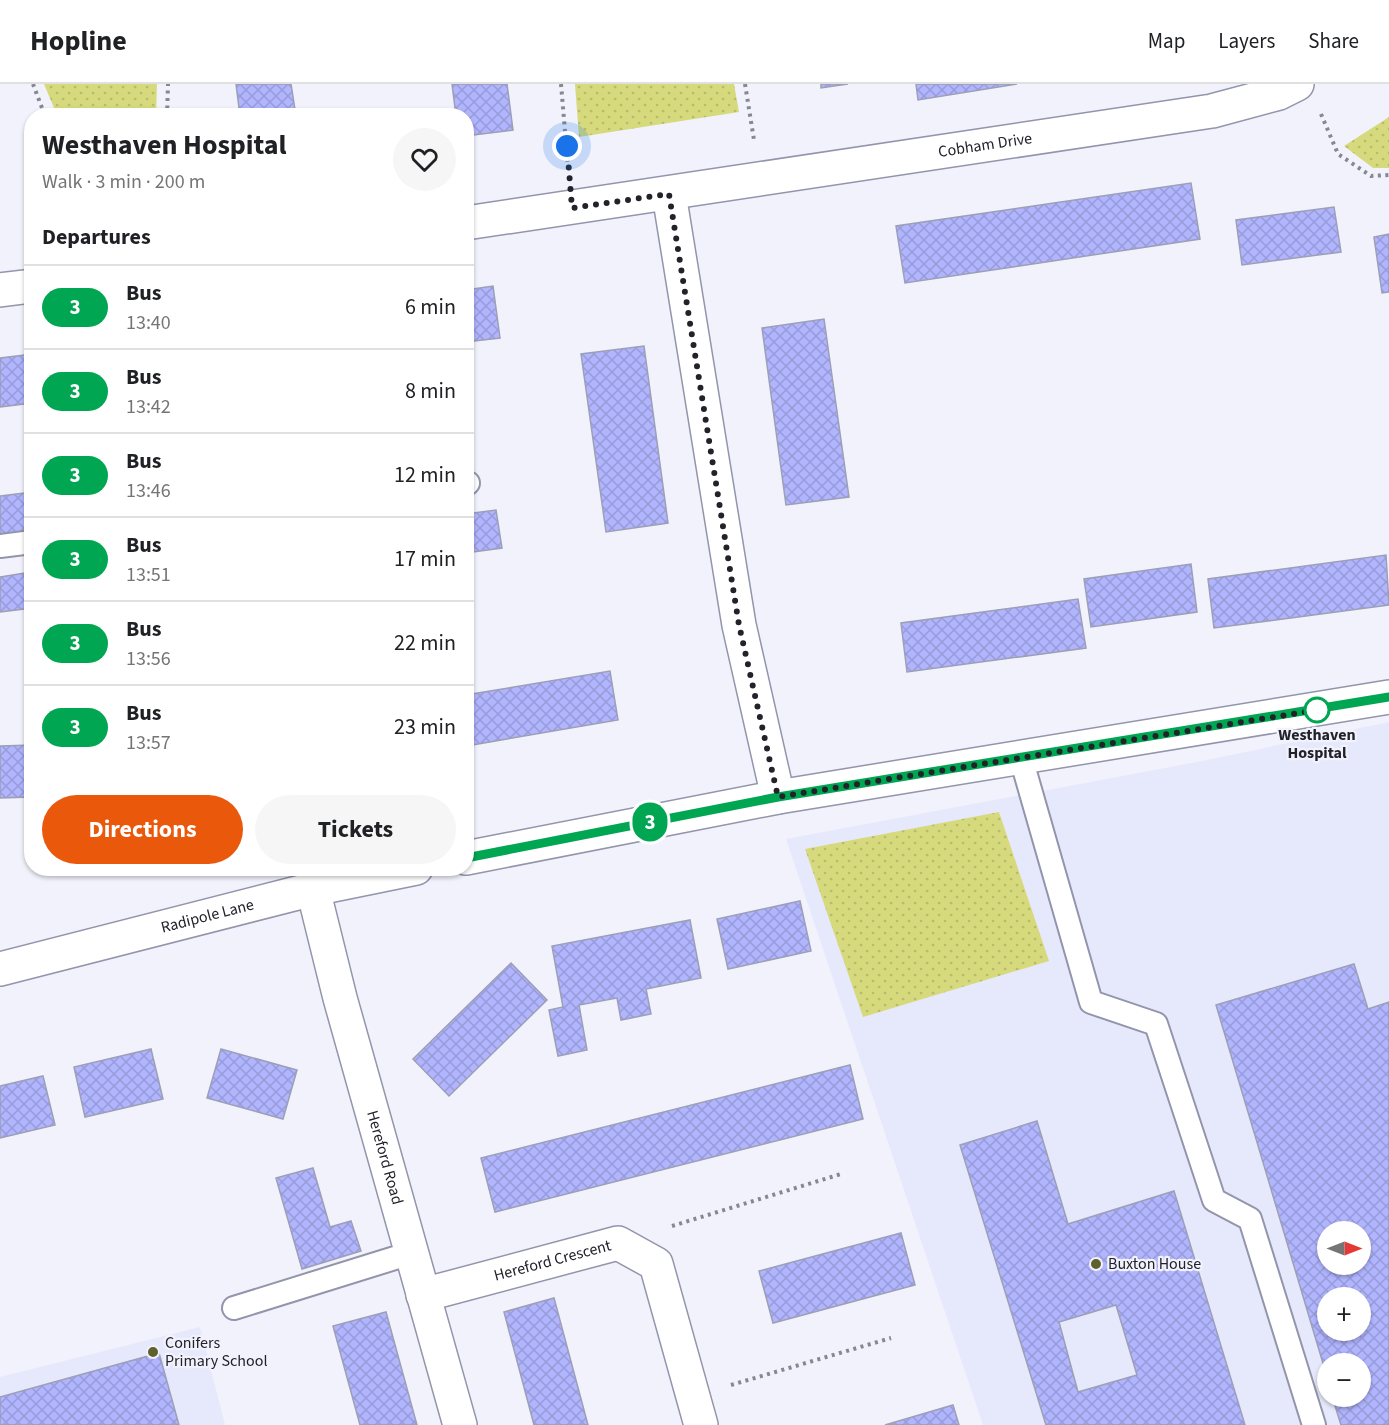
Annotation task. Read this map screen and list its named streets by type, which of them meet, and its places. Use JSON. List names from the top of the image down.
{
  "streets": {
    "street": [
      "Cobham Drive",
      "Radipole Lane",
      "Hereford Road",
      "Hereford Crescent"
    ]
  },
  "crossings": [
    ["Radipole Lane", "Hereford Road"],
    ["Hereford Road", "Hereford Crescent"]
  ],
  "places": ["Westhaven Hospital", "Buxton House", "Conifers Primary School"],
  "lines": ["bus line 3"],
  "north": "right",
  "page": {
    "header": "Hopline",
    "nav": ["Map", "Layers", "Share"],
    "on_map": "3",
    "heading": [
      ["Westhaven Hospital", "Walk · 3 min · 200 m"],
      "Departures"
    ],
    "list": [
      {
        "mark": "3",
        "name": "Bus",
        "note": "13:40",
        "value": "6 min"
      },
      {
        "mark": "3",
        "name": "Bus",
        "note": "13:42",
        "value": "8 min"
      },
      {
        "mark": "3",
        "name": "Bus",
        "note": "13:46",
        "value": "12 min"
      },
      {
        "mark": "3",
        "name": "Bus",
        "note": "13:51",
        "value": "17 min"
      },
      {
        "mark": "3",
        "name": "Bus",
        "note": "13:56",
        "value": "22 min"
      },
      {
        "mark": "3",
        "name": "Bus",
        "note": "13:57",
        "value": "23 min"
      }
    ],
    "buttons": ["Directions", "Tickets"],
    "map_buttons": ["+", "−"]
  }
}
